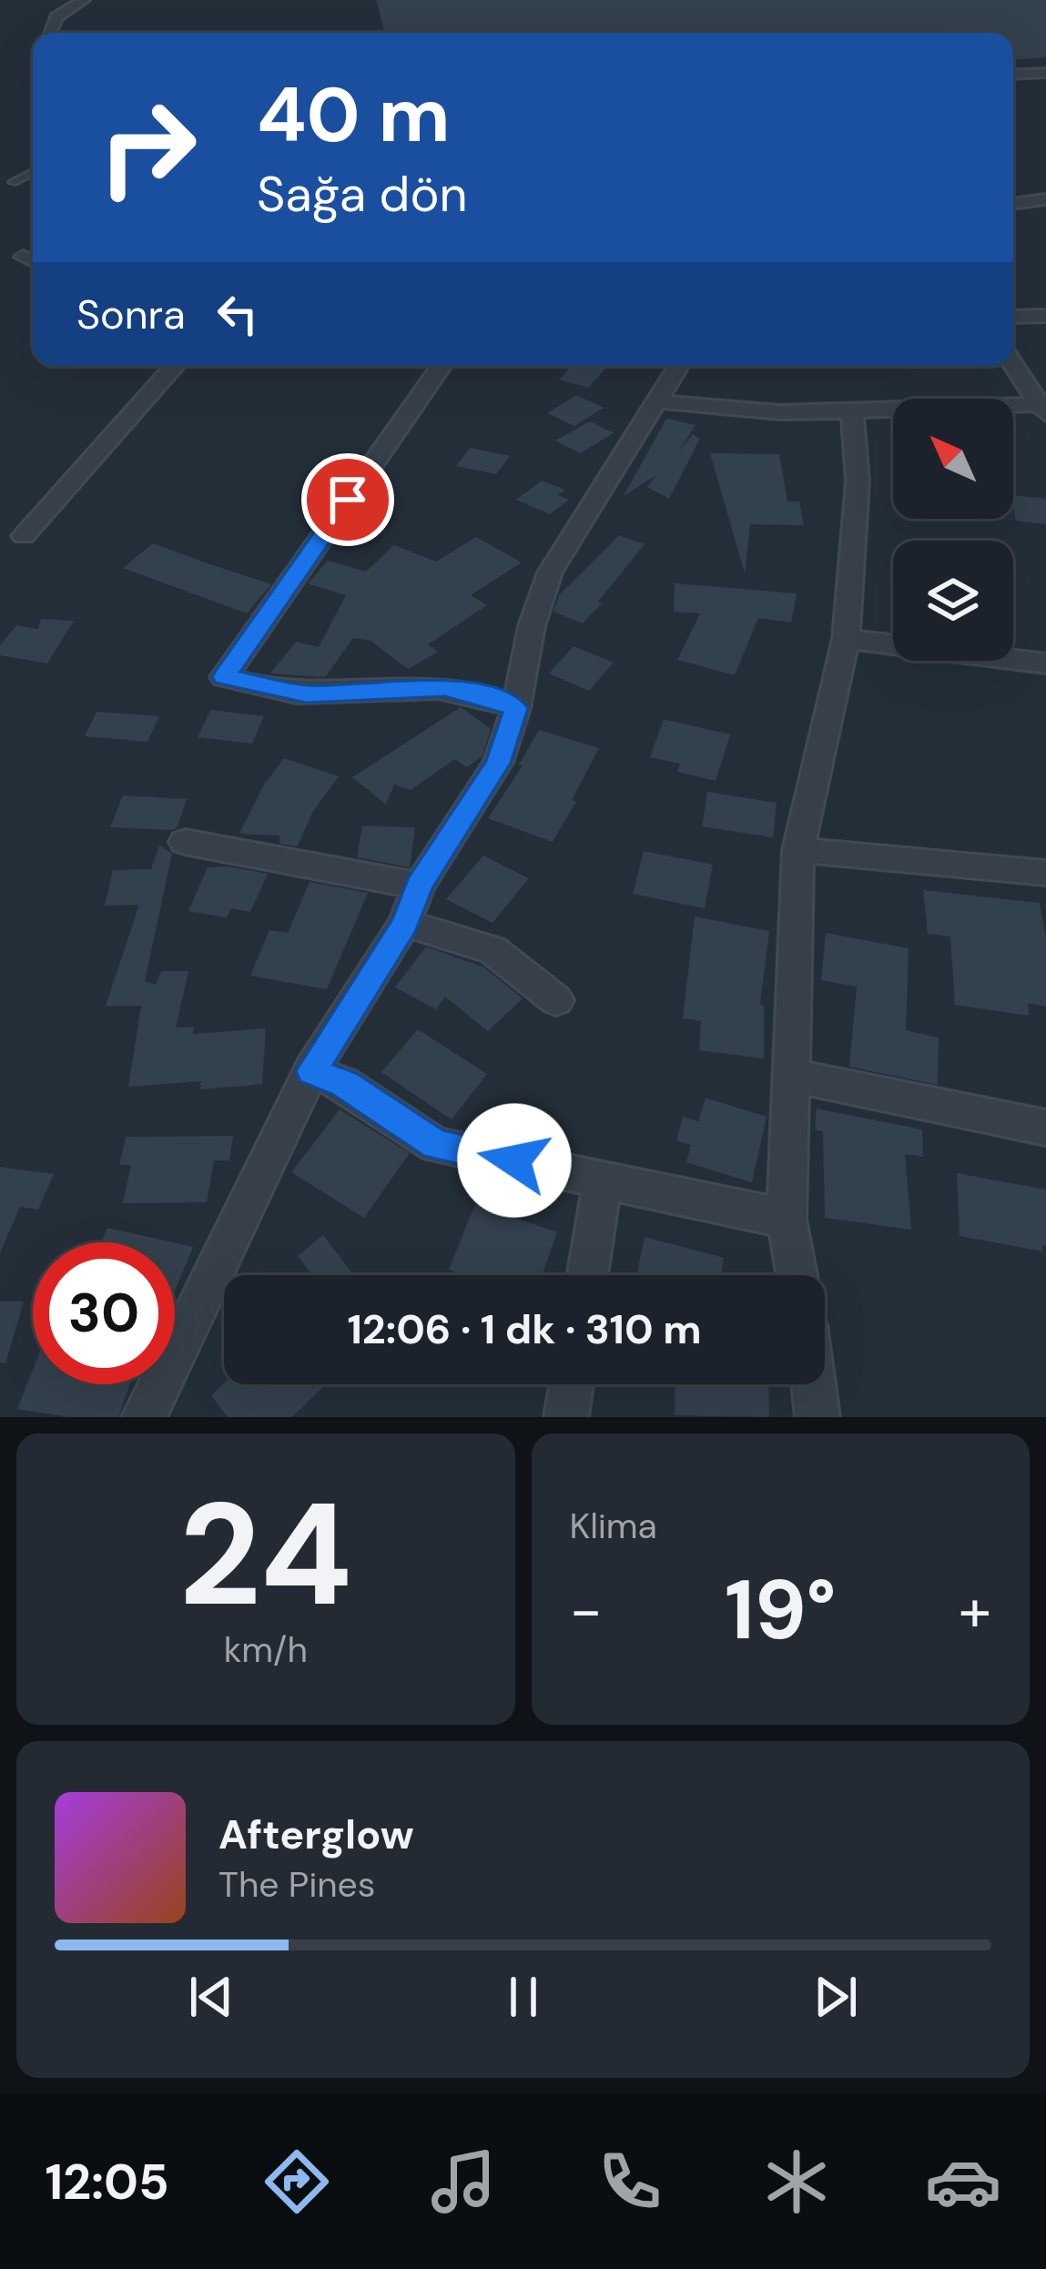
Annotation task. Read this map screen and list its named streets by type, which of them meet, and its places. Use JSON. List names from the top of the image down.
{
  "north": "top left",
  "page": {
    "turn": ["40 m", "Sağa dön"],
    "then": "Sonra",
    "limit": "30",
    "trip": "12:06 · 1 dk · 310 m",
    "tile": [
      ["24", "km/h"],
      "Klima"
    ],
    "heat": ["−", "19°", "+"],
    "song": ["Afterglow", "The Pines"],
    "tabs": "12:05"
  }
}
